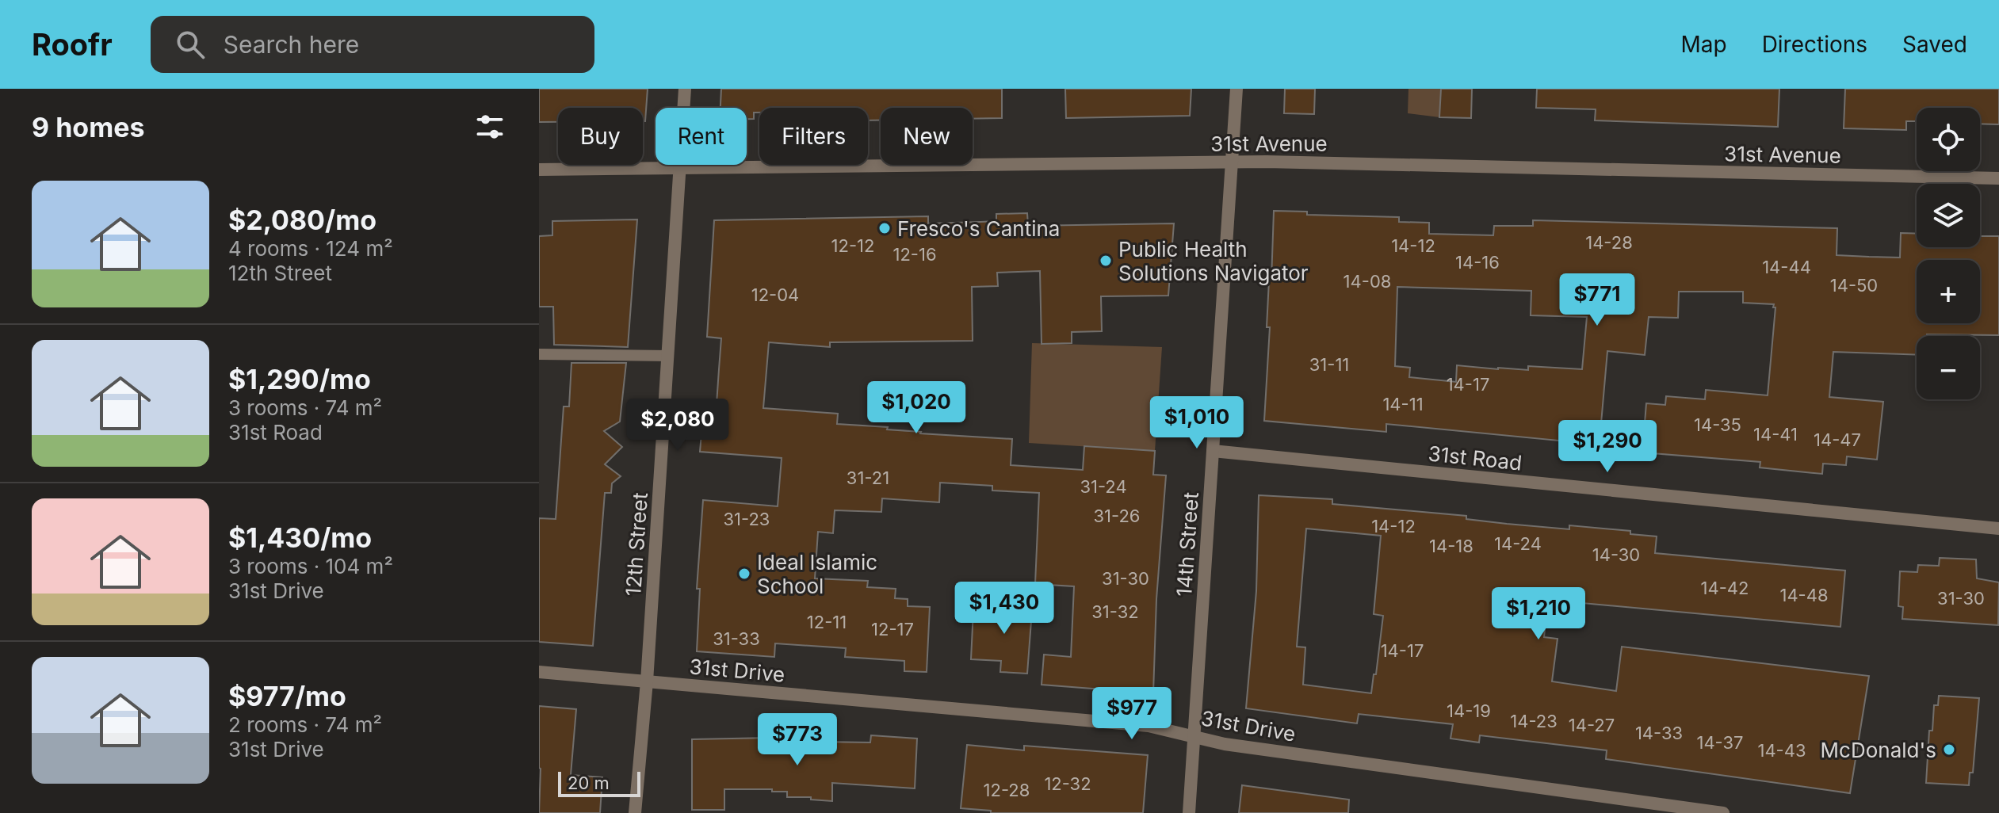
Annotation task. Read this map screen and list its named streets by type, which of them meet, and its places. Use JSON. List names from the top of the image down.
{
  "streets": {
    "street": [
      "31st Avenue",
      "31st Road",
      "12th Street",
      "14th Street",
      "31st Drive"
    ]
  },
  "crossings": [
    ["31st Avenue", "12th Street"],
    ["31st Avenue", "14th Street"],
    ["31st Road", "14th Street"],
    ["12th Street", "31st Drive"],
    ["14th Street", "31st Drive"]
  ],
  "places": [
    "Fresco's Cantina",
    "Public Health Solutions Navigator",
    "Ideal Islamic School",
    "McDonald's"
  ],
  "house_numbers": [
    "14-28",
    "12-12",
    "14-12",
    "12-16",
    "14-16",
    "14-44",
    "14-08",
    "14-50",
    "12-04",
    "31-11",
    "14-17",
    "14-11",
    "14-35",
    "14-41",
    "14-47",
    "31-21",
    "31-24",
    "31-26",
    "31-23",
    "14-12",
    "14-24",
    "14-18",
    "14-30",
    "31-30",
    "14-42",
    "14-48",
    "31-30",
    "31-32",
    "12-11",
    "12-17",
    "31-33",
    "14-17",
    "14-19",
    "14-23",
    "14-27",
    "14-33",
    "14-37",
    "14-43",
    "12-32",
    "12-28"
  ],
  "scale_bar": "20 m",
  "page": {
    "header": "Roofr",
    "search": "Search here",
    "nav": ["Map", "Directions", "Saved"],
    "heading": "9 homes",
    "map_buttons": ["+", "−"],
    "chip": [
      "Buy",
      "Rent",
      "Filters",
      "New"
    ],
    "list": [
      {
        "name": "$2,080/mo",
        "note": "4 rooms · 124 m² · 12th Street"
      },
      {
        "name": "$1,290/mo",
        "note": "3 rooms · 74 m² · 31st Road"
      },
      {
        "name": "$1,430/mo",
        "note": "3 rooms · 104 m² · 31st Drive"
      },
      {
        "name": "$977/mo",
        "note": "2 rooms · 74 m² · 31st Drive"
      }
    ],
    "price": [
      "$771",
      "$1,020",
      "$1,010",
      "$2,080",
      "$1,290",
      "$1,430",
      "$1,210",
      "$977",
      "$773"
    ],
    "scale": "20 m"
  }
}
